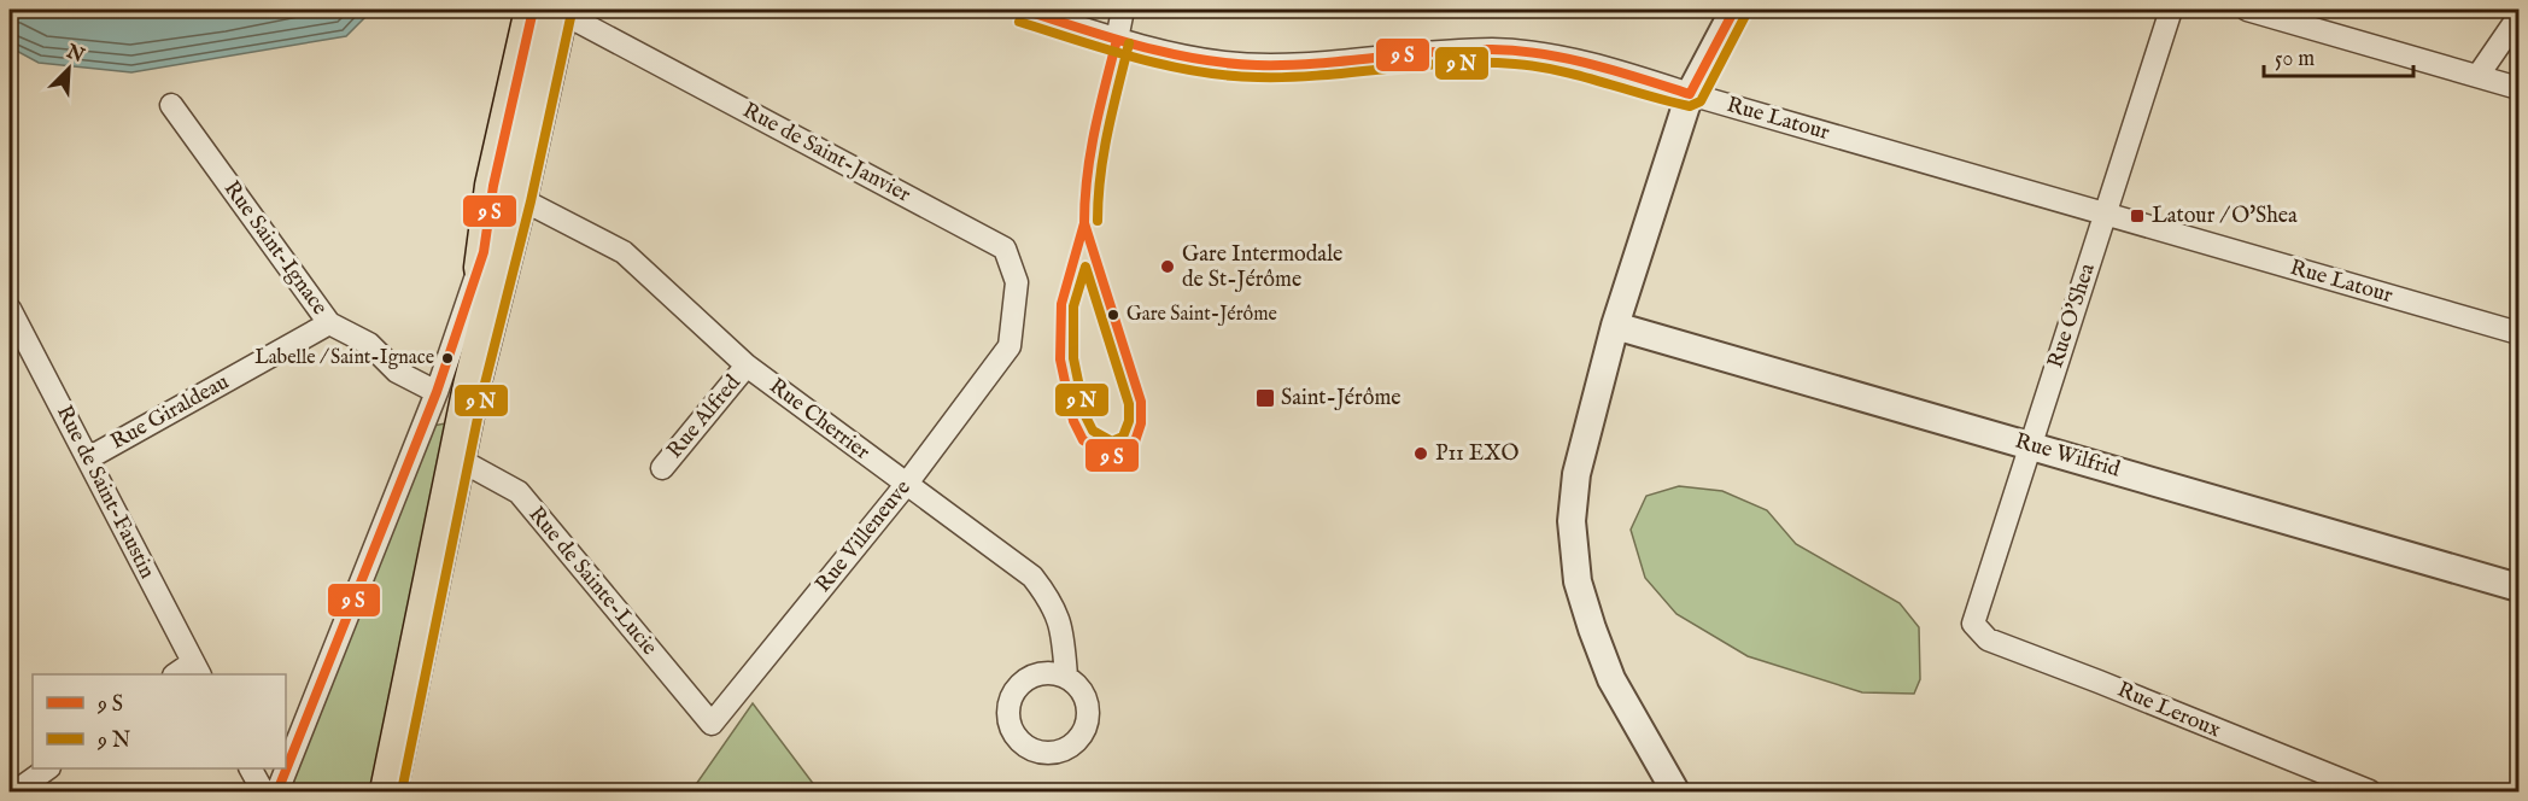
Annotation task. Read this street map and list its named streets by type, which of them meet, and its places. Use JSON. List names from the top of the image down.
{
  "streets": {
    "street": [
      "Rue Latour",
      "Rue de Saint-Janvier",
      "Rue Saint-Ignace",
      "Rue O'Shea",
      "Rue Giraldeau",
      "Rue Alfred",
      "Rue Cherrier",
      "Rue Wilfrid",
      "Rue de Saint-Faustin",
      "Rue Villeneuve",
      "Rue de Sainte-Lucie",
      "Rue Leroux"
    ]
  },
  "crossings": [
    ["Rue Latour", "Rue O'Shea"],
    ["Rue de Saint-Janvier", "Rue Villeneuve"],
    ["Rue Saint-Ignace", "Rue Giraldeau"],
    ["Rue O'Shea", "Rue Wilfrid"],
    ["Rue O'Shea", "Rue Leroux"],
    ["Rue Giraldeau", "Rue de Saint-Faustin"],
    ["Rue Alfred", "Rue Cherrier"],
    ["Rue Cherrier", "Rue Villeneuve"],
    ["Rue Villeneuve", "Rue de Sainte-Lucie"]
  ],
  "places": {
    "transit": ["Latour / O'Shea", "Saint-Jérôme"],
    "other": [
      "Gare Intermodale de St-Jérôme",
      "Gare Saint-Jérôme",
      "Labelle / Saint-Ignace",
      "P11 EXO"
    ]
  },
  "legend": ["9 S", "9 N"],
  "scale_bar": "50 m",
  "north": "top right"
}
